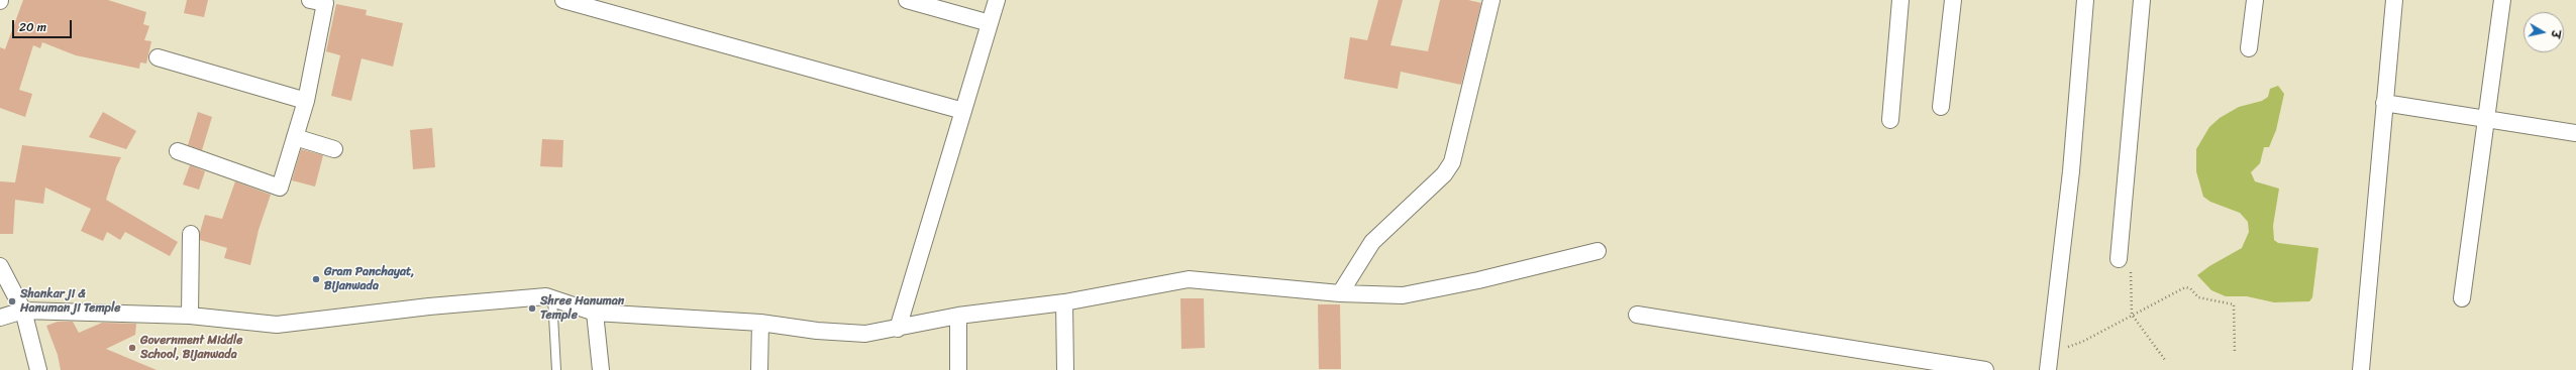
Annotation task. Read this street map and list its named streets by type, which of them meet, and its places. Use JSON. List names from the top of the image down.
{
  "places": [
    "Gram Panchayat, Bijanwada",
    "Shankar ji & Hanuman ji Temple",
    "Shree Hanuman Temple",
    "Government Middle School, Bijanwada"
  ],
  "scale_bar": "20 m",
  "north": "right"
}
